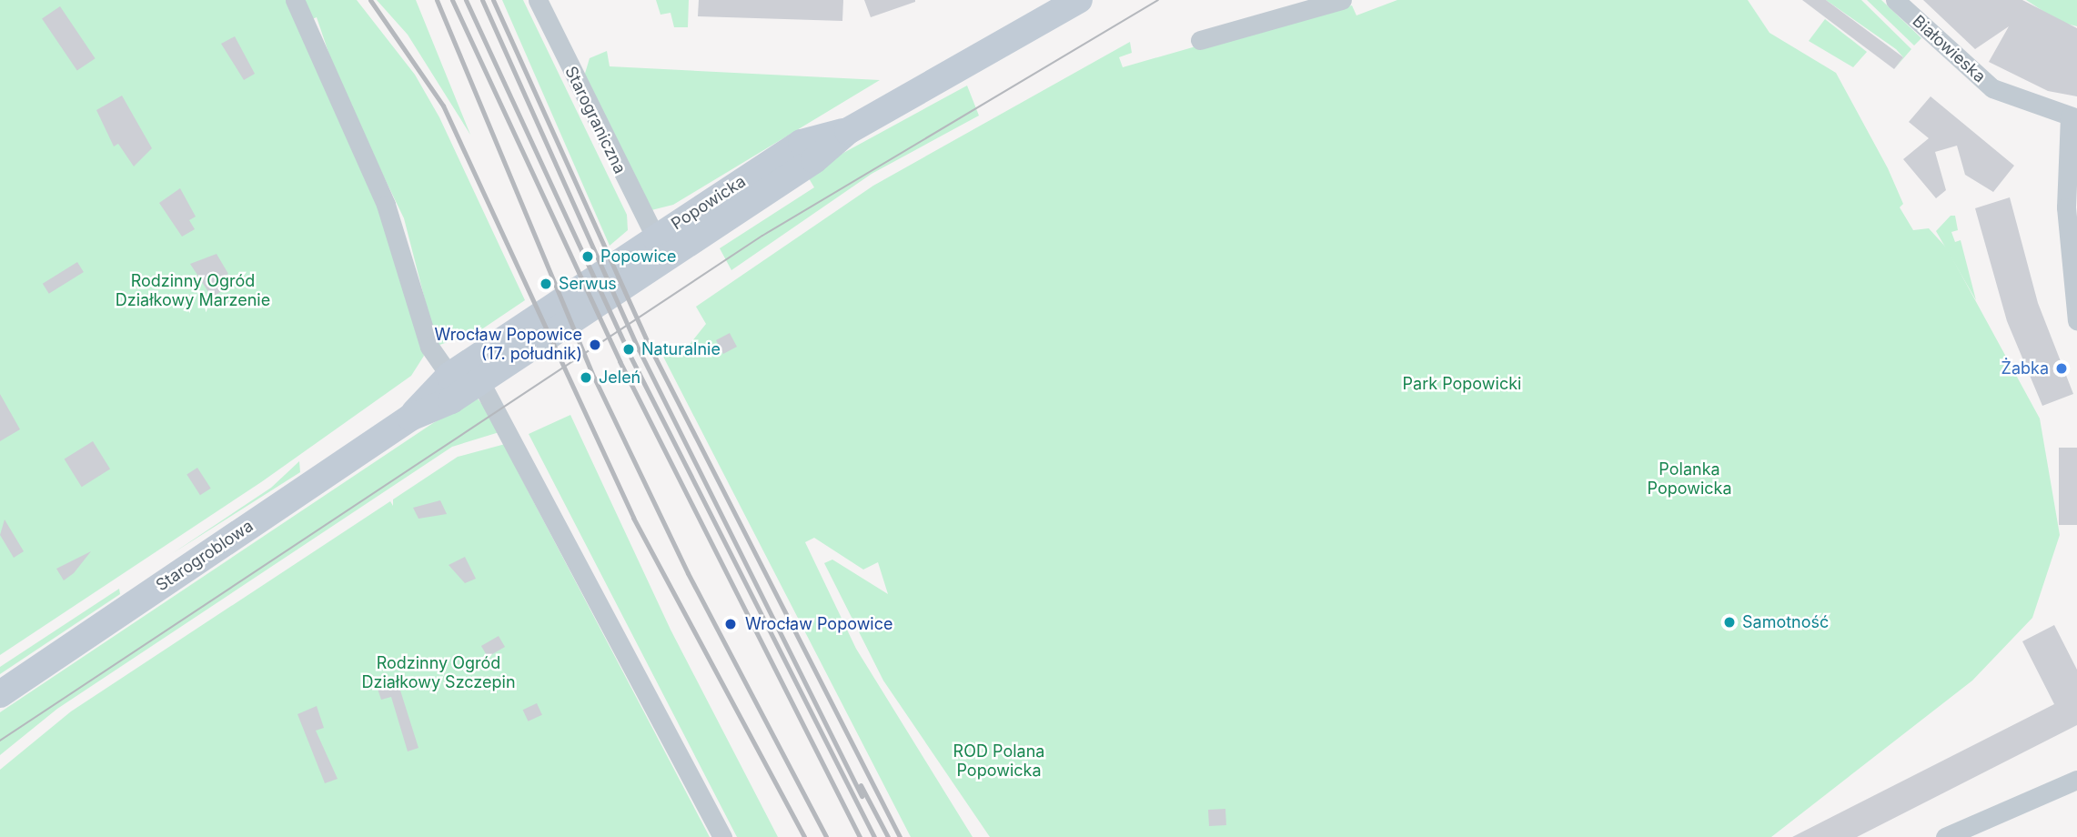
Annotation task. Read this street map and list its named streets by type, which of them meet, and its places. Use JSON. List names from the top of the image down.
{
  "streets": {
    "street": [
      "Białowieska",
      "Starograniczna",
      "Popowicka",
      "Starogroblowa"
    ]
  },
  "crossings": [
    ["Starograniczna", "Popowicka"],
    ["Popowicka", "Starogroblowa"]
  ],
  "parks": [
    "Rodzinny Ogród Działkowy Marzenie",
    "Park Popowicki",
    "Polanka Popowicka",
    "Rodzinny Ogród Działkowy Szczepin",
    "ROD Polana Popowicka"
  ],
  "places": [
    "Popowice",
    "Serwus",
    "Wrocław Popowice (17. południk)",
    "Naturalnie",
    "Żabka",
    "Jeleń",
    "Samotność",
    "Wrocław Popowice"
  ]
}
